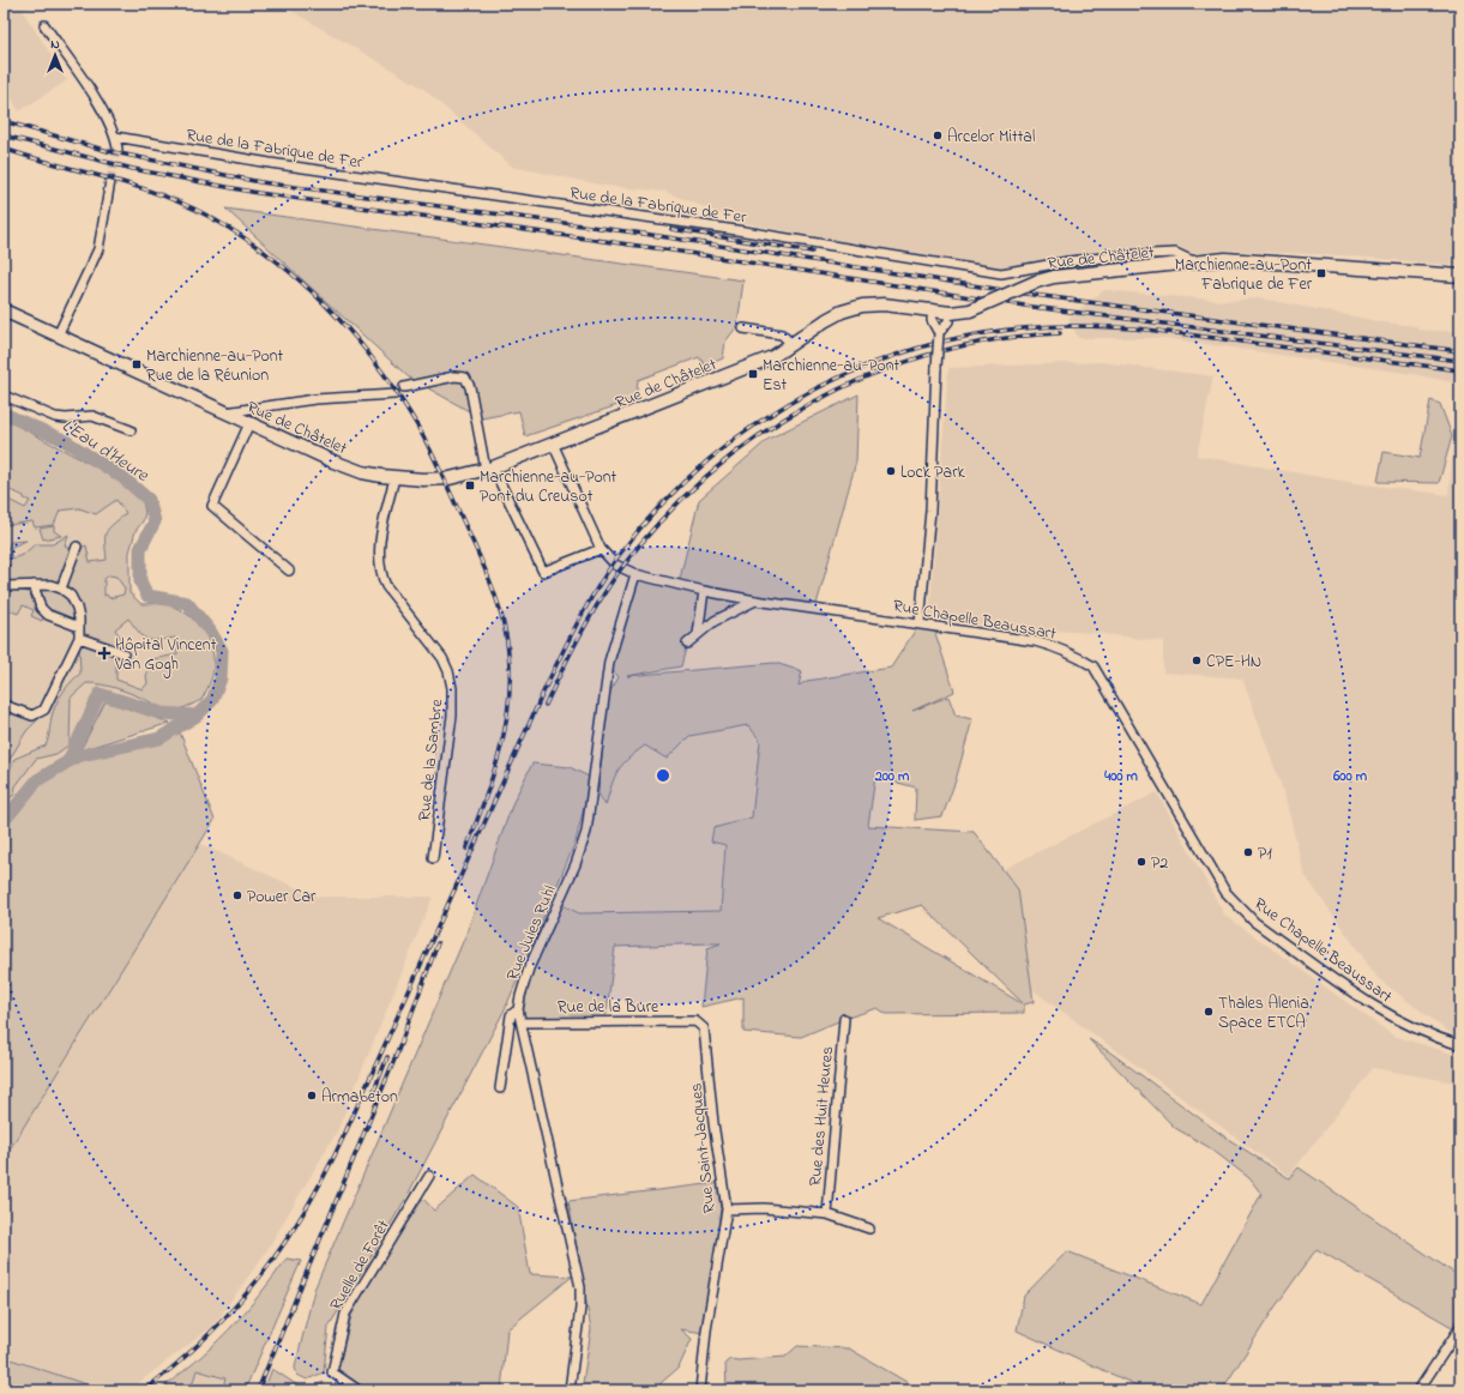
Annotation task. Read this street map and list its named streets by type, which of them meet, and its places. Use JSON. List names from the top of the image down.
{
  "streets": {
    "main road": ["Rue de Châtelet"],
    "street": [
      "Rue de la Fabrique de Fer",
      "Rue Chapelle Beaussart",
      "Rue de la Sambre",
      "Rue Jules Ruhl",
      "Rue de la Bure",
      "Rue des Huit Heures",
      "Rue Saint-Jacques",
      "Ruelle de Forêt"
    ]
  },
  "crossings": [
    ["Rue de la Fabrique de Fer", "Rue de Châtelet"],
    ["Rue de Châtelet", "Rue Chapelle Beaussart"],
    ["Rue de Châtelet", "Rue de la Sambre"],
    ["Rue Chapelle Beaussart", "Rue Jules Ruhl"],
    ["Rue Jules Ruhl", "Rue de la Bure"],
    ["Rue de la Bure", "Rue Saint-Jacques"]
  ],
  "water": ["L'Eau d'Heure"],
  "places": {
    "other": [
      "Arcelor Mittal",
      "Lock Park",
      "CPE-HN",
      "P1",
      "P2",
      "Power Car",
      "Thales Alenia Space ETCA",
      "Armabeton"
    ],
    "transit": [
      "Marchienne-au-Pont Fabrique de Fer",
      "Marchienne-au-Pont Rue de la Réunion",
      "Marchienne-au-Pont Est",
      "Marchienne-au-Pont Pont du Creusot"
    ],
    "health": ["Hôpital Vincent Van Gogh"]
  },
  "north": "top",
  "rings": ["200 m", "400 m", "600 m"]
}
